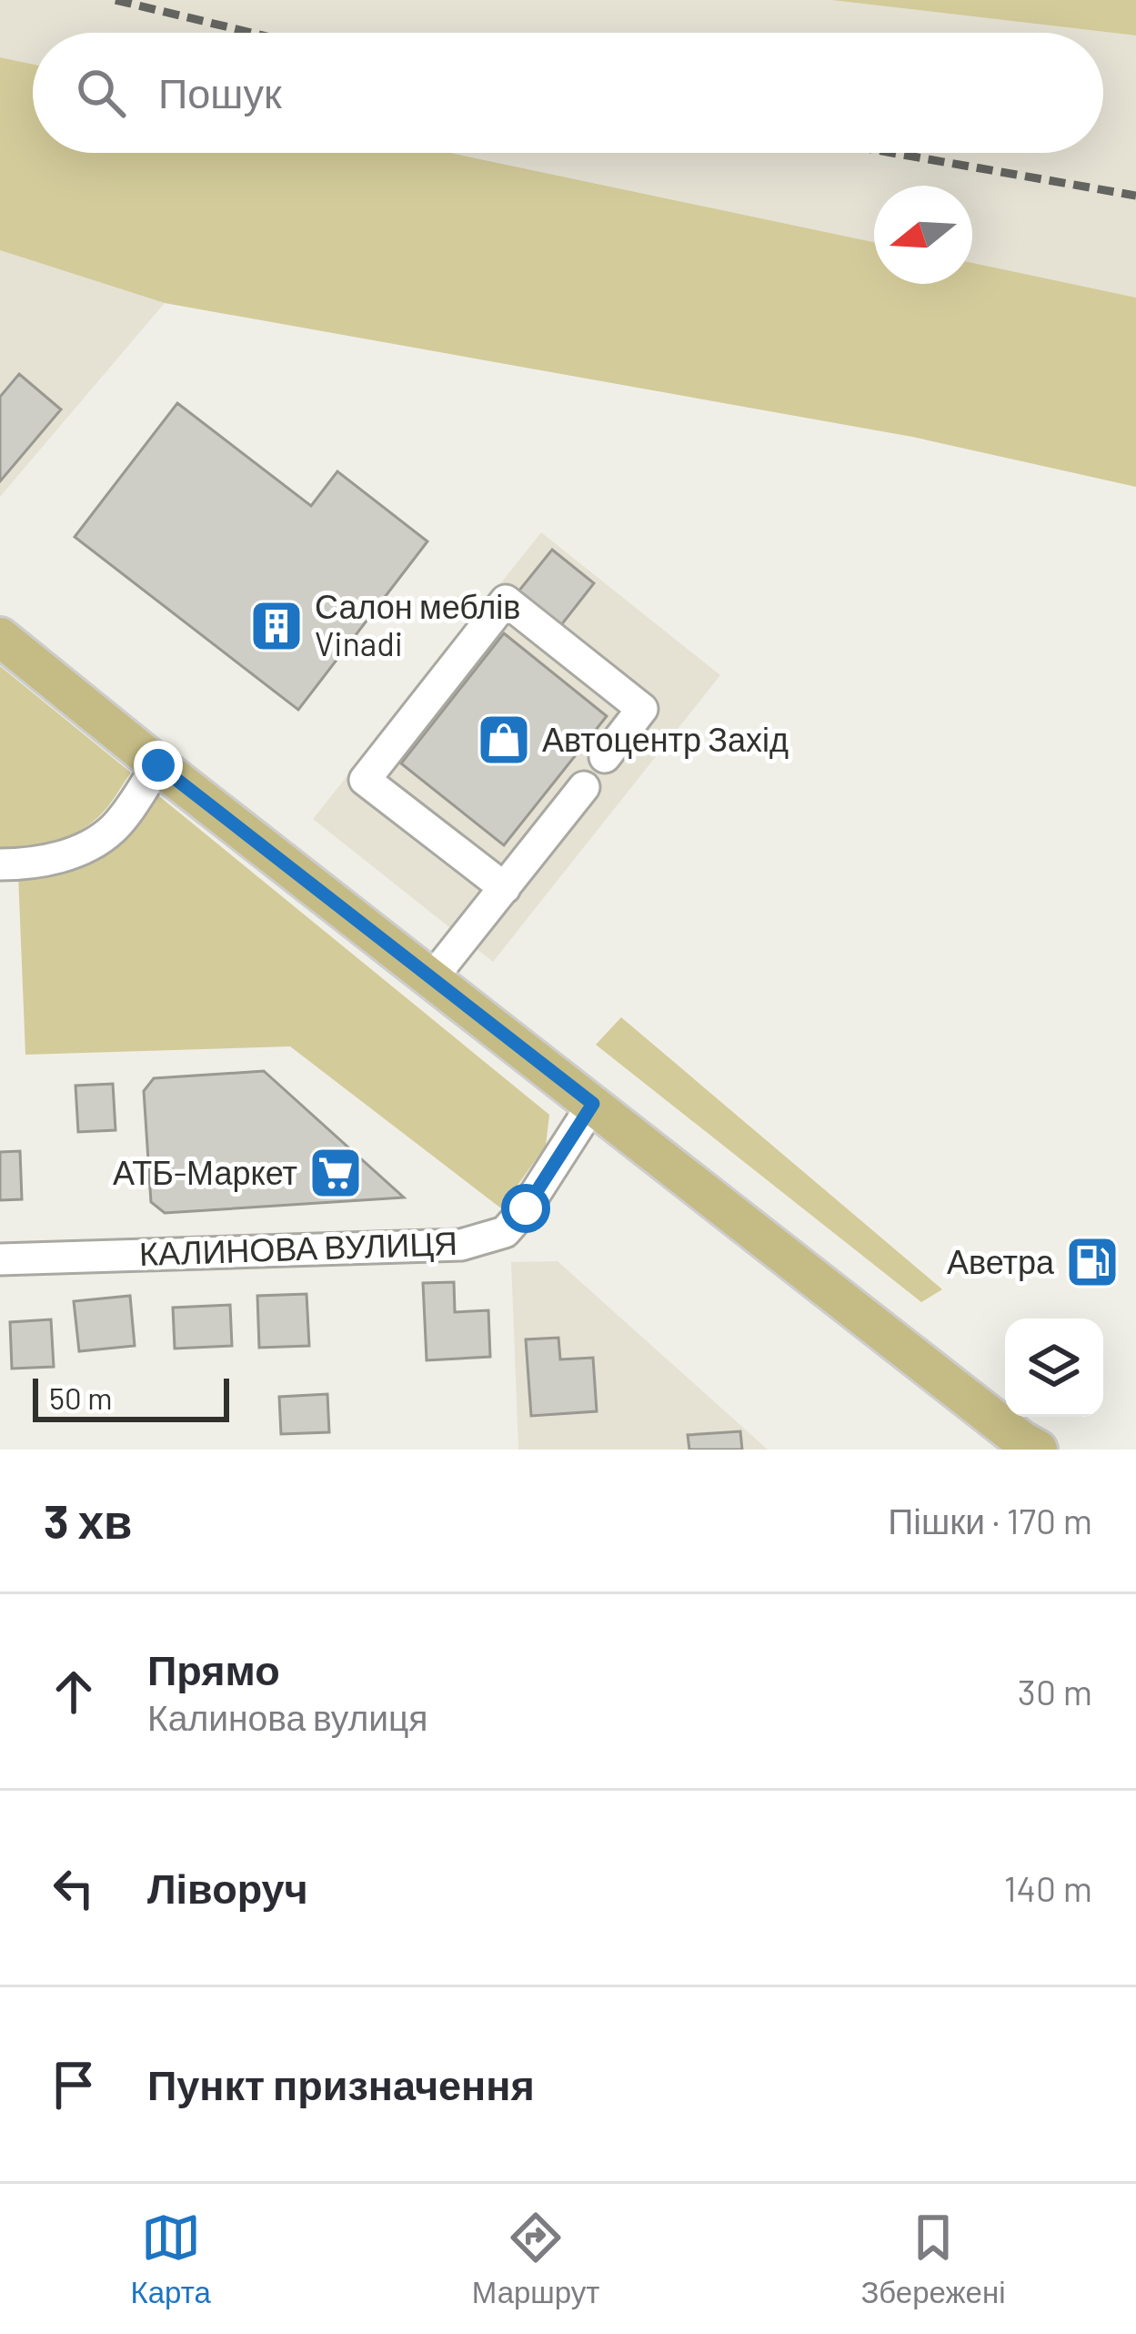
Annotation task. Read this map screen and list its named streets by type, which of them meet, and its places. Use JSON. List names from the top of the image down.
{
  "streets": {
    "street": ["КАЛИНОВА ВУЛИЦЯ"]
  },
  "places": {
    "building": ["Салон меблів Vinadi"],
    "shop": ["Автоцентр Захід"],
    "supermarket": ["АТБ-Маркет"],
    "fuel station": ["Аветра"]
  },
  "scale_bar": "50 m",
  "north": "left",
  "page": {
    "search": "Пошук",
    "scale": "50 m",
    "heading": ["3 хв", "Пішки · 170 m"],
    "list": [
      ["Прямо", "Калинова вулиця", "30 m"],
      ["Ліворуч", "140 m"],
      "Пункт призначення"
    ],
    "nav": ["Карта", "Маршрут", "Збережені"]
  }
}
